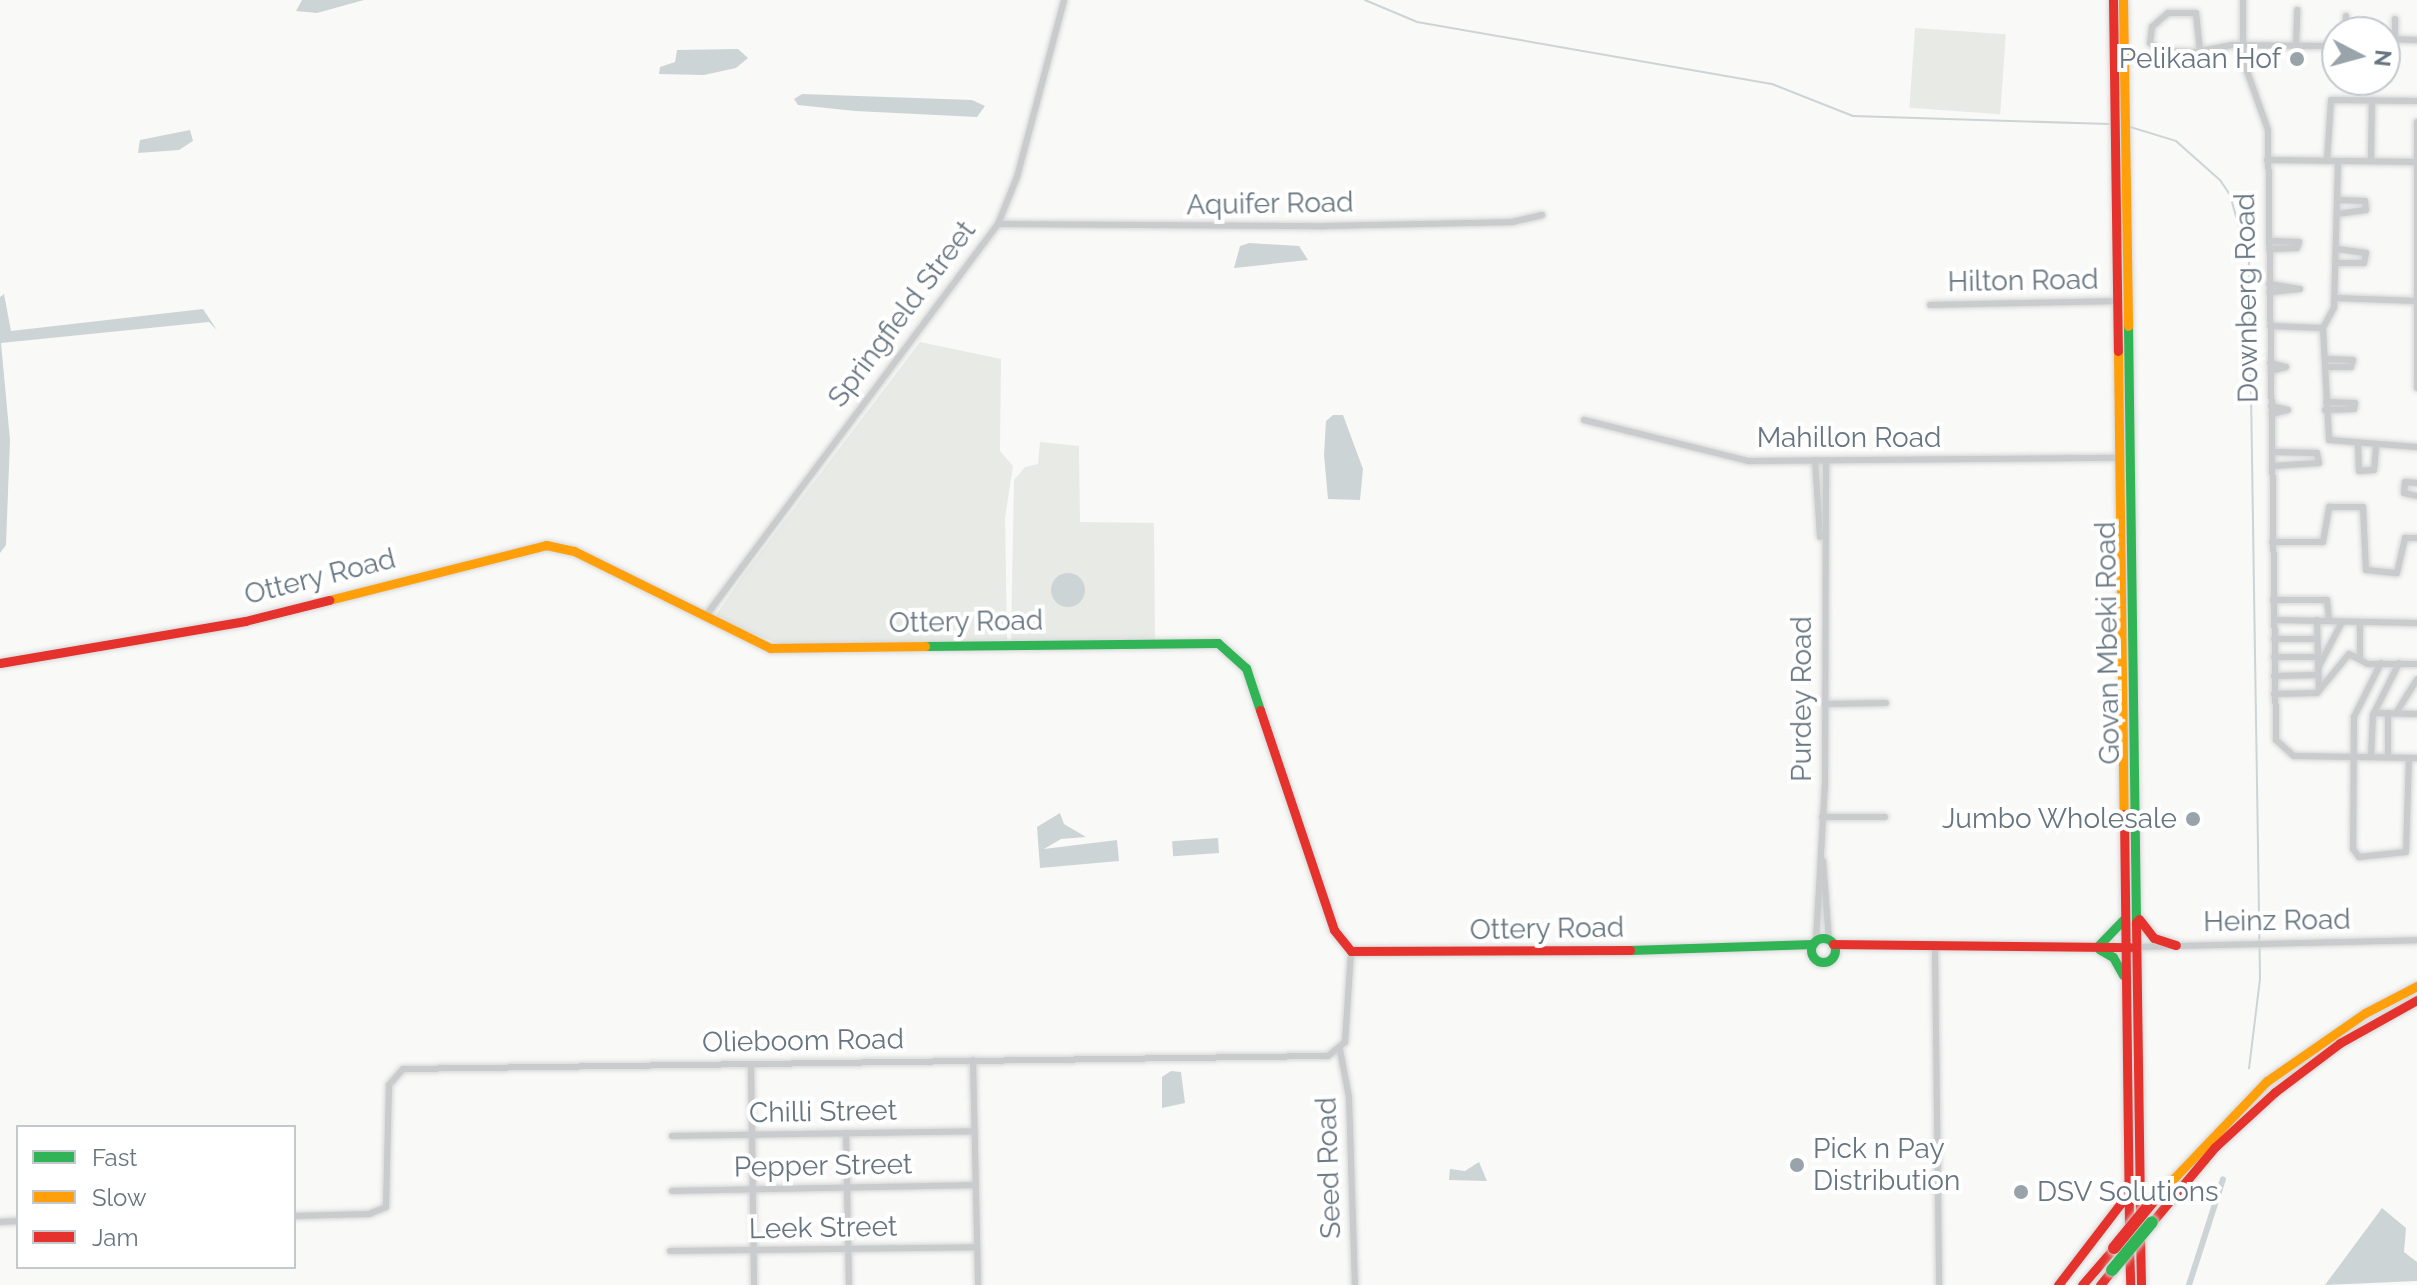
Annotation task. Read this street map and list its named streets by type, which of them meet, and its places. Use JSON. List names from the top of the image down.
{
  "streets": {
    "main road": ["Ottery Road", "Govan Mbeki Road"],
    "street": [
      "Aquifer Road",
      "Hilton Road",
      "Downberg Road",
      "Springfield Street",
      "Mahillon Road",
      "Purdey Road",
      "Heinz Road",
      "Olieboom Road",
      "Chilli Street",
      "Pepper Street",
      "Seed Road",
      "Leek Street"
    ]
  },
  "crossings": [
    ["Aquifer Road", "Springfield Street"],
    ["Hilton Road", "Govan Mbeki Road"],
    ["Springfield Street", "Ottery Road"],
    ["Mahillon Road", "Govan Mbeki Road"],
    ["Mahillon Road", "Purdey Road"],
    ["Ottery Road", "Govan Mbeki Road"],
    ["Ottery Road", "Purdey Road"],
    ["Ottery Road", "Heinz Road"],
    ["Govan Mbeki Road", "Heinz Road"],
    ["Olieboom Road", "Seed Road"]
  ],
  "places": [
    "Pelikaan Hof",
    "Jumbo Wholesale",
    "Pick n Pay Distribution",
    "DSV Solutions"
  ],
  "legend": ["Fast", "Slow", "Jam"],
  "north": "right"
}
